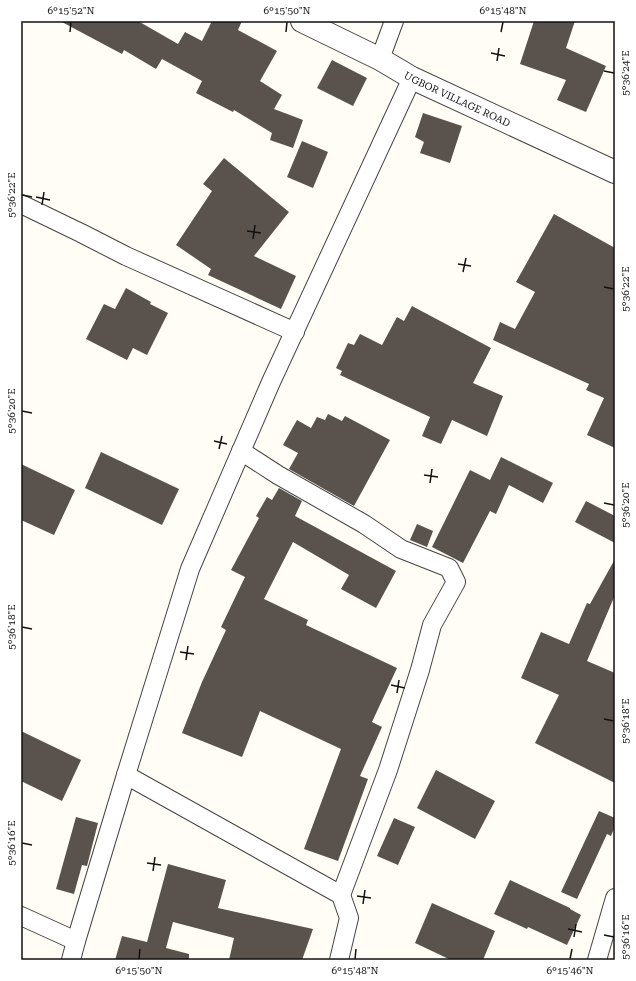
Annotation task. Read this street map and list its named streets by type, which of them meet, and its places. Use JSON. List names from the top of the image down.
{
  "streets": {
    "street": ["UGBOR VILLAGE ROAD"]
  },
  "coordinates": [
    "6°15'52\"N",
    "6°15'50\"N",
    "6°15'48\"N",
    "5°36'24\"E",
    "5°36'22\"E",
    "5°36'20\"E",
    "5°36'18\"E",
    "5°36'16\"E",
    "6°15'46\"N"
  ]
}
